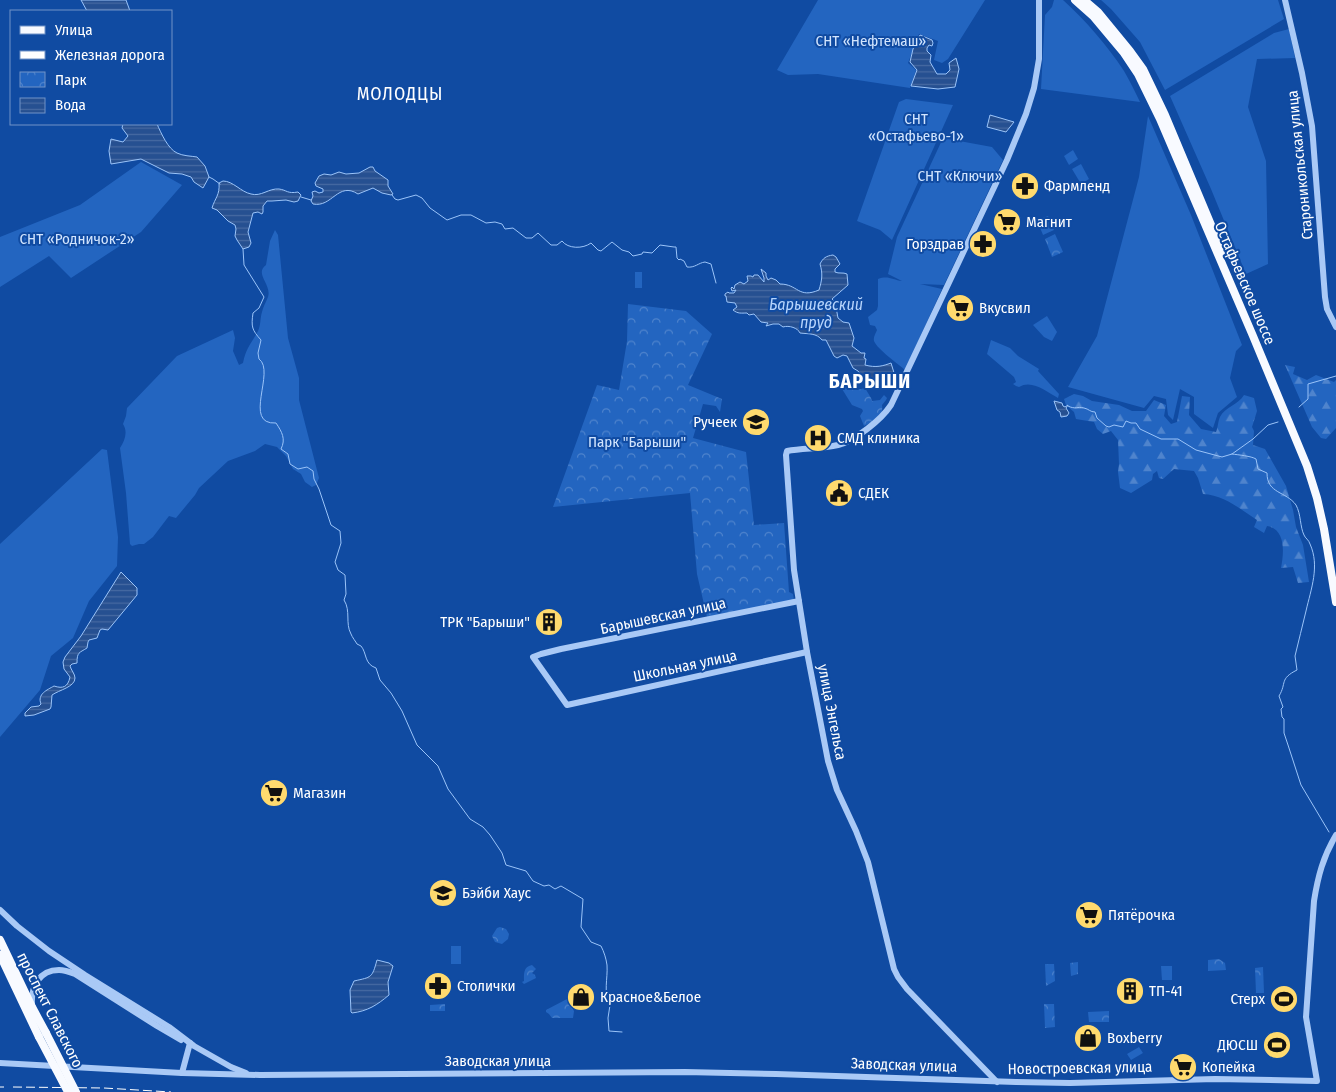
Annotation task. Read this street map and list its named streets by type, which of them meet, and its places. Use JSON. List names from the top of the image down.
{
  "streets": {
    "main road": ["Остафьевское шоссе", "проспект Славского"],
    "street": [
      "Староникольская улица",
      "Барышевская улица",
      "Школьная улица",
      "улица Энгельса",
      "Заводская улица",
      "Новостроевская улица"
    ]
  },
  "crossings": [
    ["Барышевская улица", "Школьная улица"],
    ["Барышевская улица", "улица Энгельса"],
    ["Школьная улица", "улица Энгельса"],
    ["улица Энгельса", "Новостроевская улица"],
    ["Заводская улица", "Новостроевская улица"]
  ],
  "districts": ["МОЛОДЦЫ", "БАРЫШИ"],
  "water": ["Барышевский пруд"],
  "parks": [
    "СНТ «Нефтемаш»",
    "СНТ «Остафьево-1»",
    "СНТ «Ключи»",
    "СНТ «Родничок-2»",
    "Парк \"Барыши\""
  ],
  "places": {
    "pharmacy": ["Фармленд", "Горздрав", "Столички"],
    "supermarket": [
      "Магнит",
      "Вкусвил",
      "Магазин",
      "Пятёрочка",
      "Копейка"
    ],
    "school or university": ["Ручеек", "Бэйби Хаус"],
    "hospital": ["СМД клиника"],
    "public building": ["СДЕК"],
    "building": ["ТРК \"Барыши\"", "ТП-41"],
    "shop": ["Красное&Белое", "Boxberry"],
    "sports": ["Стерх", "ДЮСШ"]
  },
  "legend": [
    "Улица",
    "Железная дорога",
    "Парк",
    "Вода"
  ]
}
